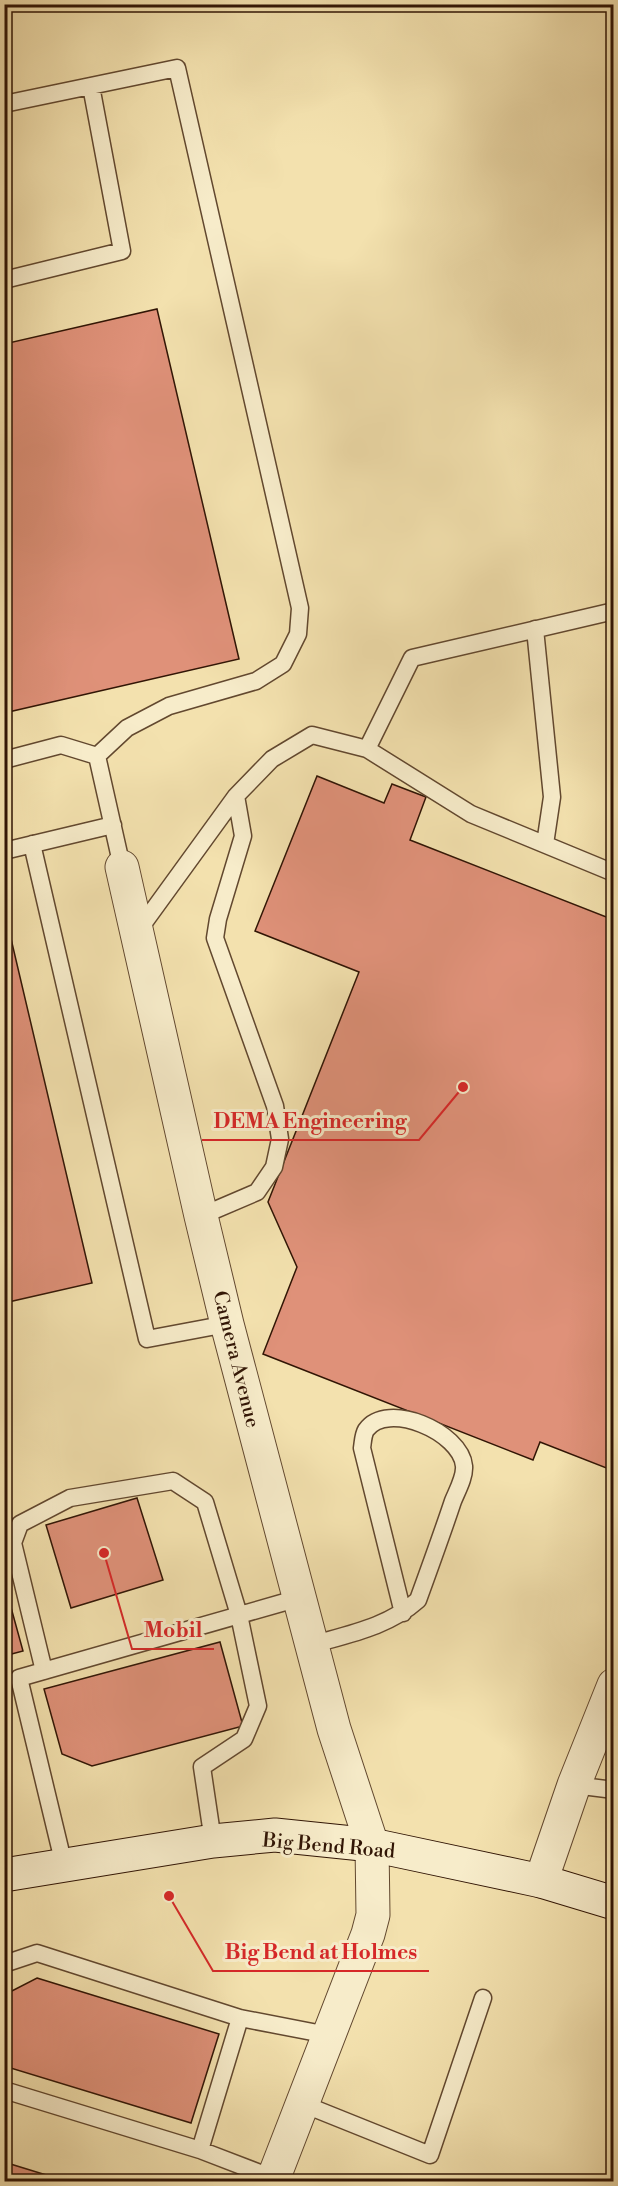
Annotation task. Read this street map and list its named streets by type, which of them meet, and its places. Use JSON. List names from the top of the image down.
{
  "streets": {
    "street": ["Camera Avenue", "Big Bend Road"]
  },
  "crossings": [
    ["Camera Avenue", "Big Bend Road"]
  ],
  "places": ["DEMA Engineering", "Mobil", "Big Bend at Holmes"]
}
